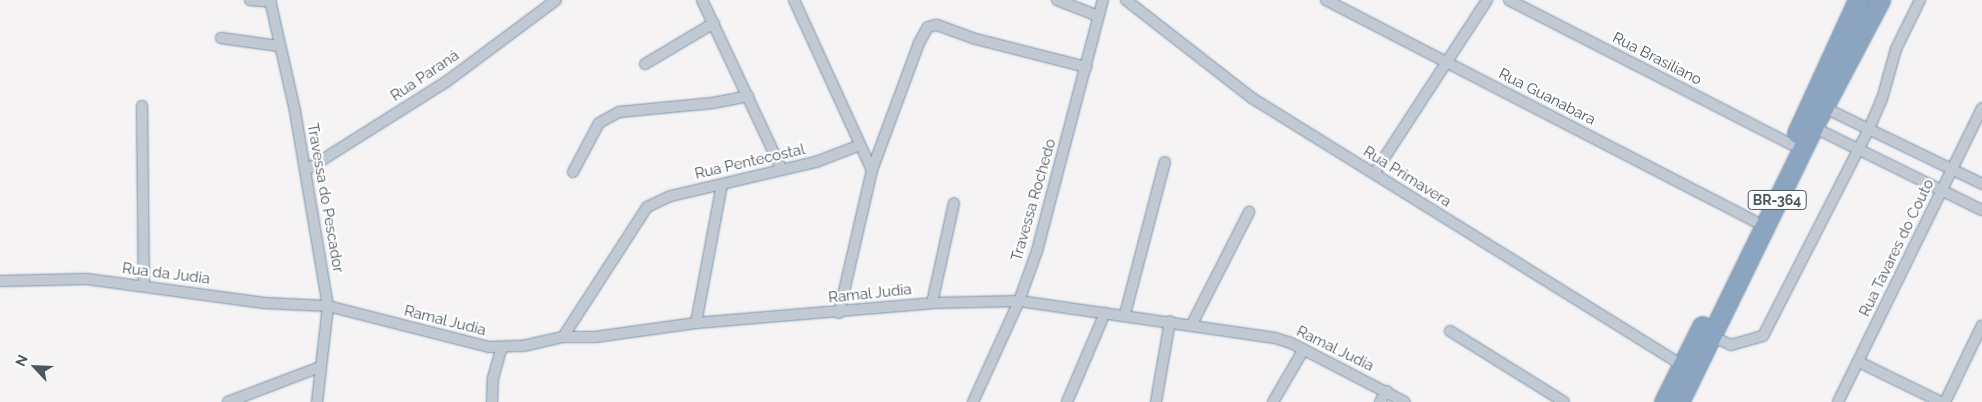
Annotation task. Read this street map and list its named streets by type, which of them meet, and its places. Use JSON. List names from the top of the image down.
{
  "streets": {
    "highway": ["BR-364"],
    "street": [
      "Rua Brasiliano",
      "Rua Paraná",
      "Rua Guanabara",
      "Rua Pentecostal",
      "Rua Primavera",
      "Travessa do Pescador",
      "Travessa Rochedo",
      "Rua Tavares do Couto",
      "Rua da Judia",
      "Ramal Judia"
    ]
  },
  "crossings": [
    ["Rua Brasiliano", "BR-364"],
    ["Rua Paraná", "Travessa do Pescador"],
    ["Rua Guanabara", "BR-364"],
    ["Rua Pentecostal", "Ramal Judia"],
    ["Rua Primavera", "BR-364"],
    ["Travessa do Pescador", "Rua da Judia"],
    ["Travessa do Pescador", "Ramal Judia"],
    ["Travessa Rochedo", "Ramal Judia"],
    ["Rua da Judia", "Ramal Judia"]
  ],
  "north": "top left"
}
